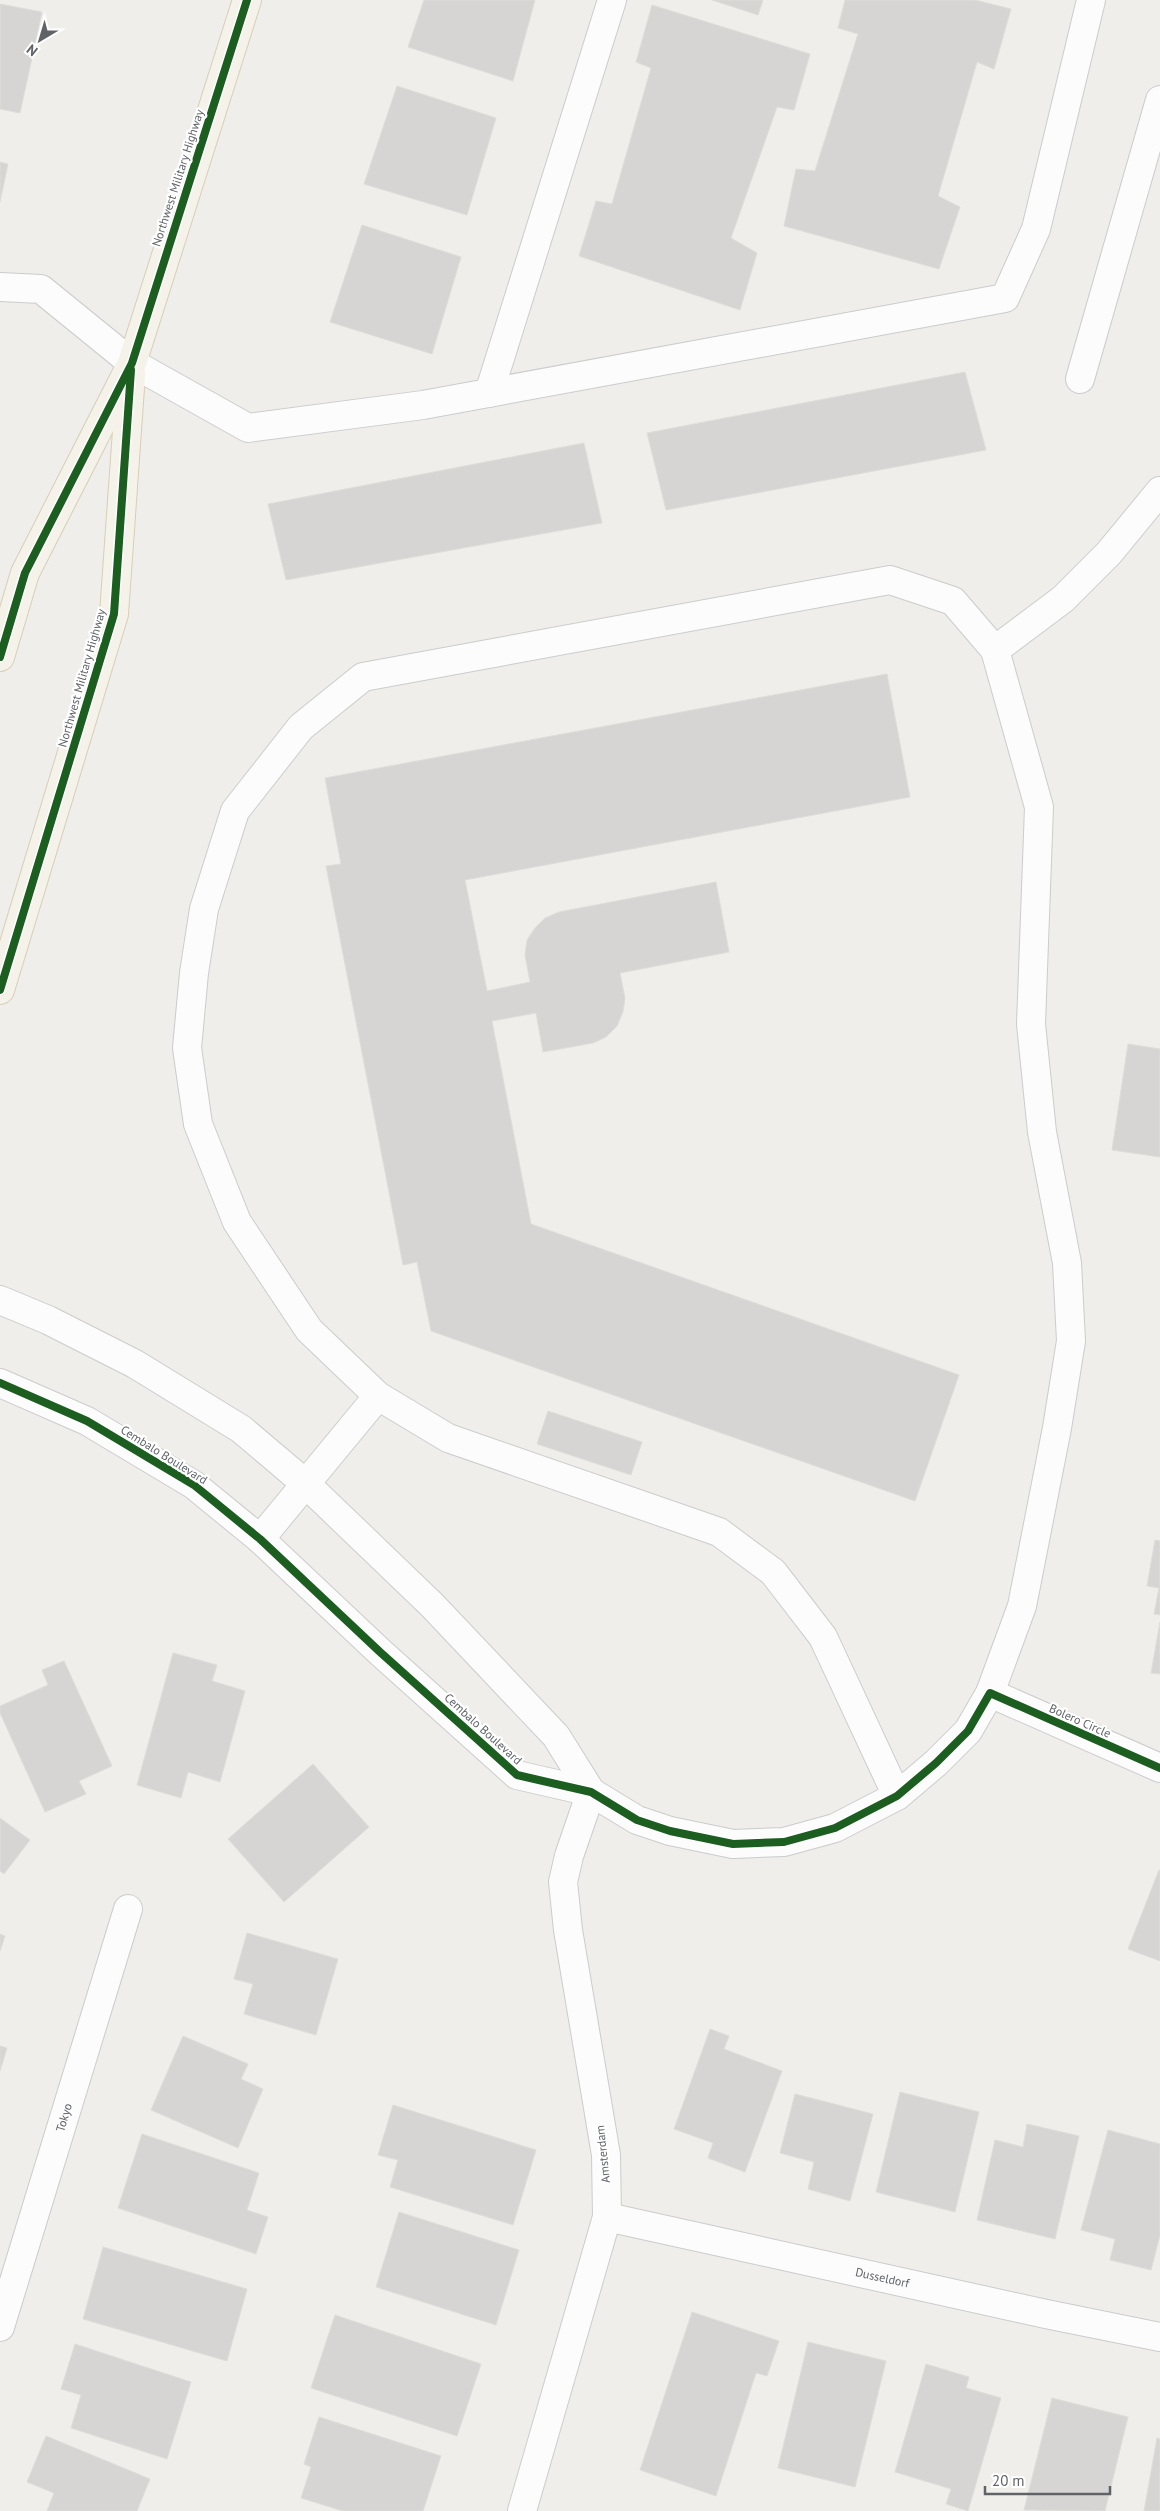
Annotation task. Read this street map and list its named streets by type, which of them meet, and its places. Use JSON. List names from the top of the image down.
{
  "streets": {
    "main road": ["Northwest Military Highway"],
    "street": [
      "Cembalo Boulevard",
      "Bolero Circle",
      "Tokyo",
      "Amsterdam",
      "Dusseldorf"
    ]
  },
  "crossings": [
    ["Cembalo Boulevard", "Bolero Circle"],
    ["Cembalo Boulevard", "Amsterdam"],
    ["Amsterdam", "Dusseldorf"]
  ],
  "scale_bar": "20 m",
  "north": "bottom left"
}
